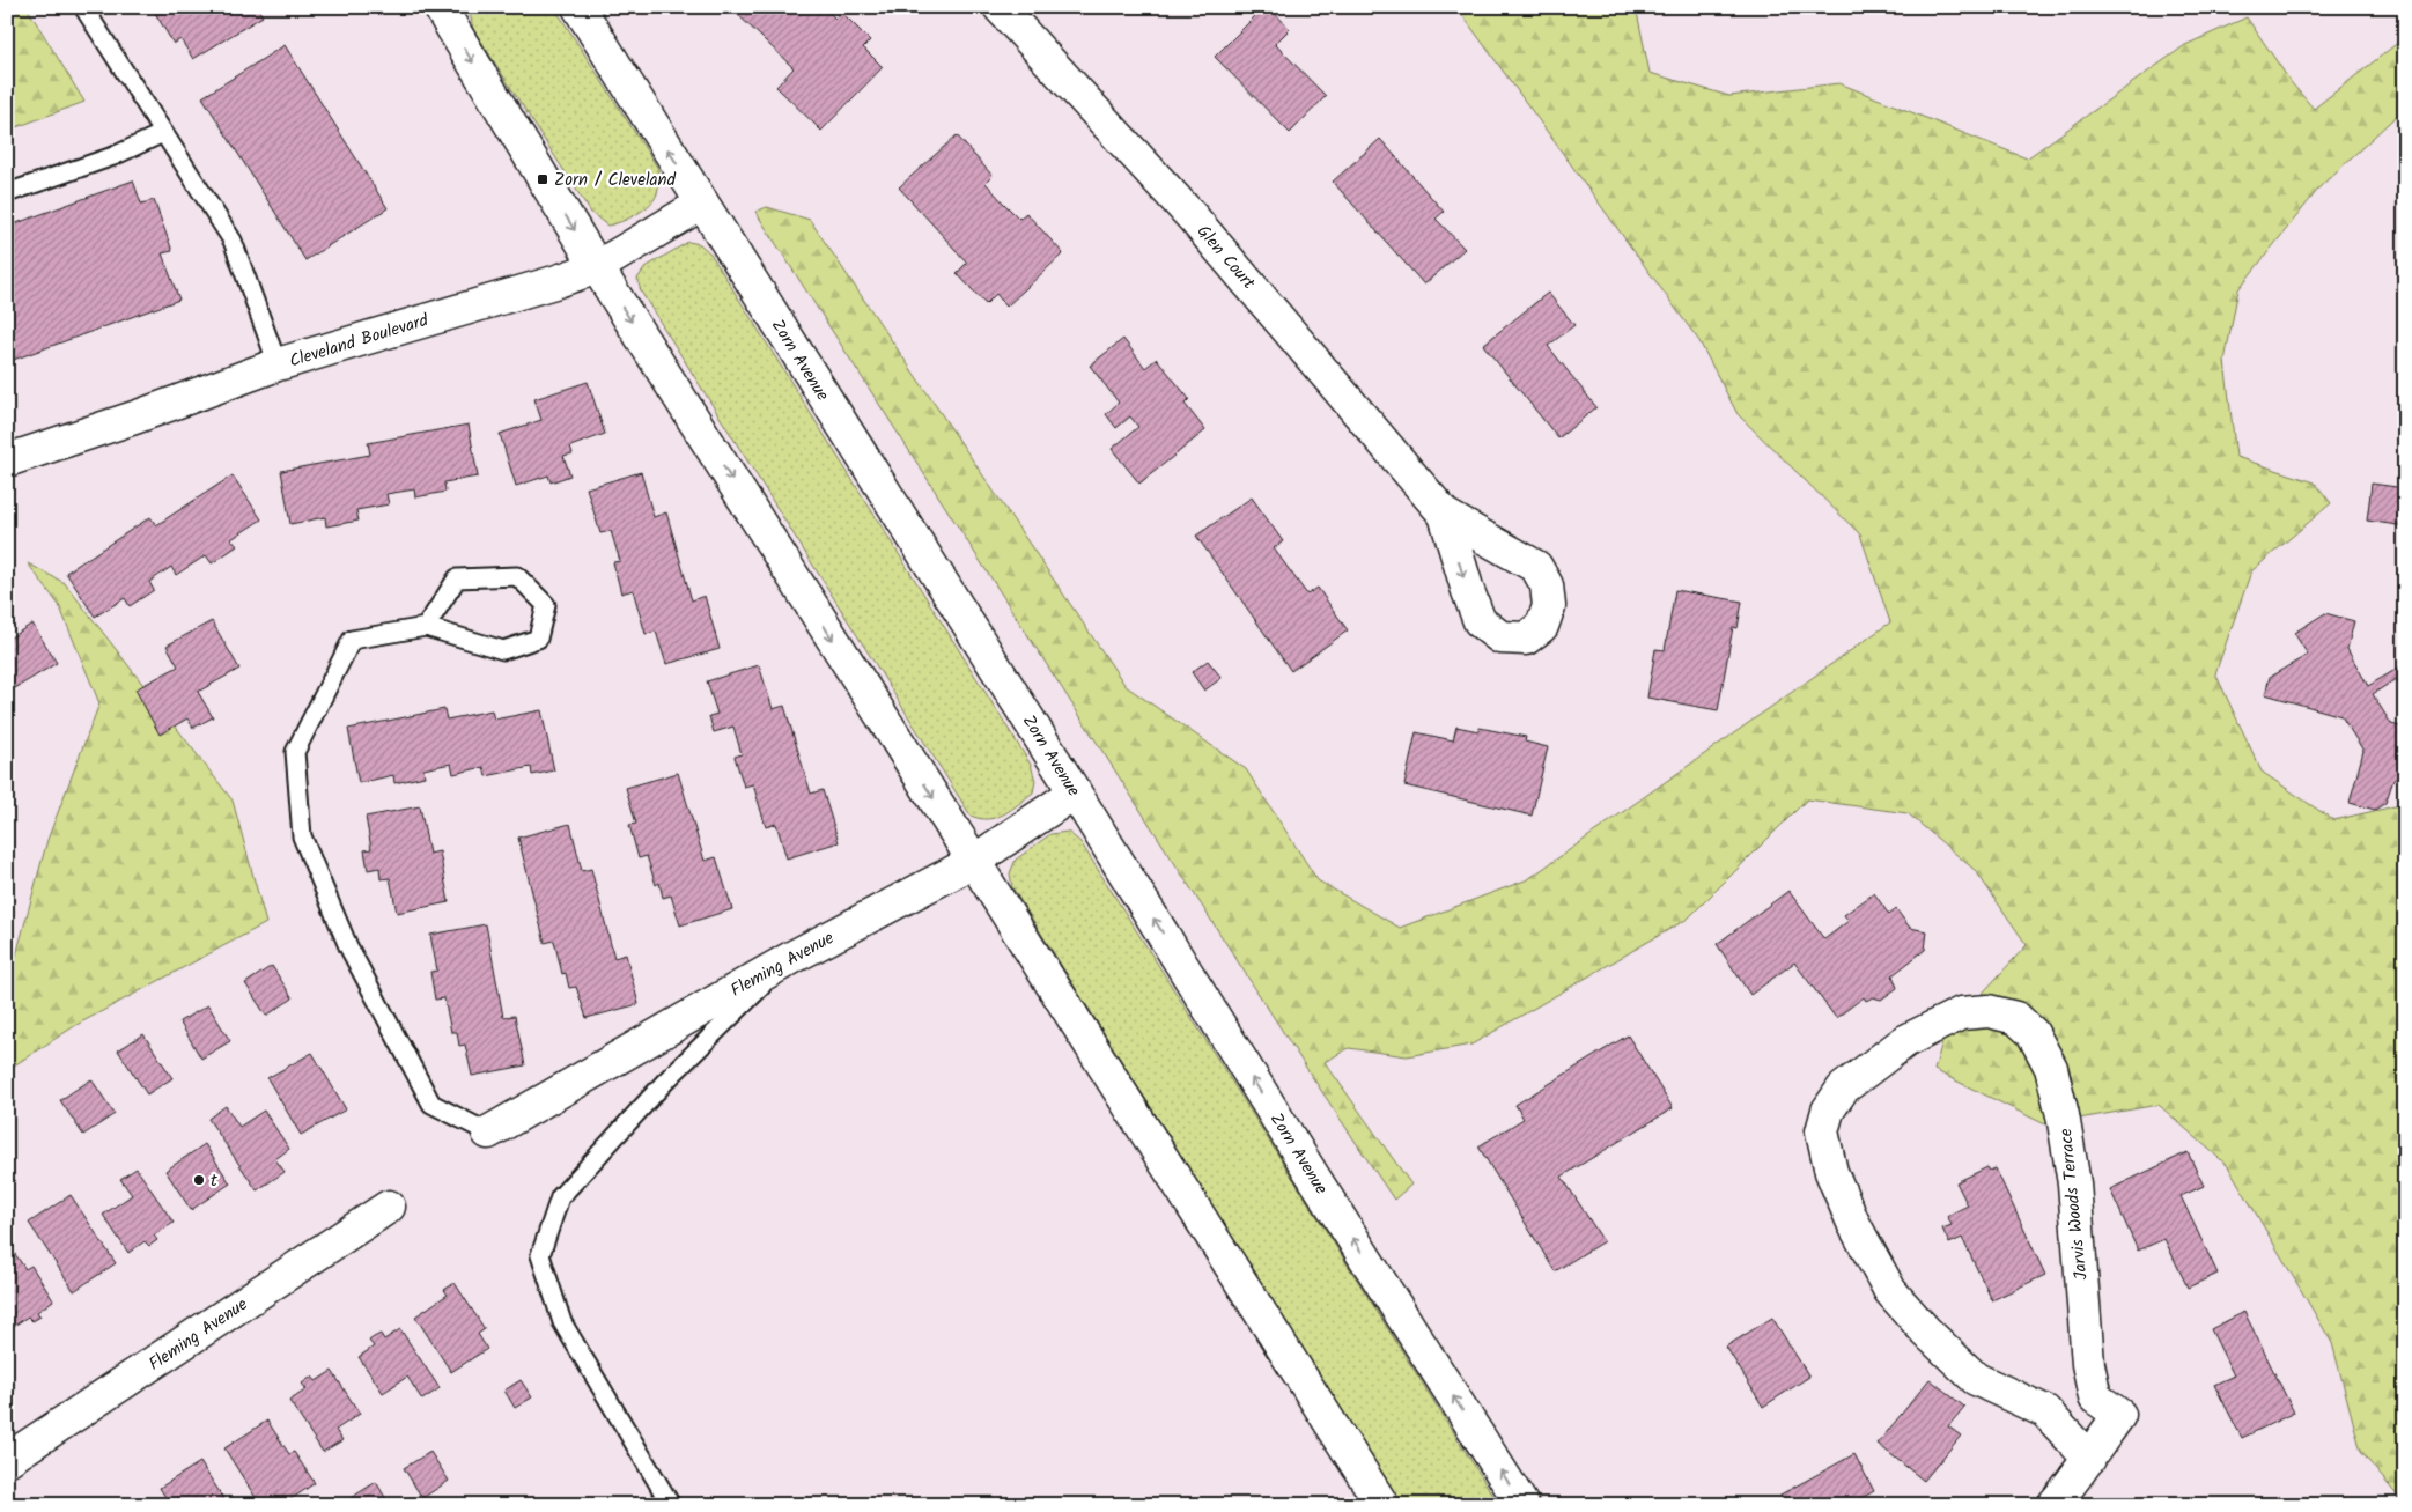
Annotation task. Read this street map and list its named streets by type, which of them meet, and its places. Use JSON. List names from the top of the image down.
{
  "streets": {
    "street": [
      "Glen Court",
      "Cleveland Boulevard",
      "Zorn Avenue",
      "Fleming Avenue",
      "Jarvis Woods Terrace"
    ]
  },
  "crossings": [
    ["Cleveland Boulevard", "Zorn Avenue"],
    ["Zorn Avenue", "Fleming Avenue"]
  ],
  "places": {
    "transit": ["Zorn / Cleveland"],
    "other": ["t"]
  }
}
